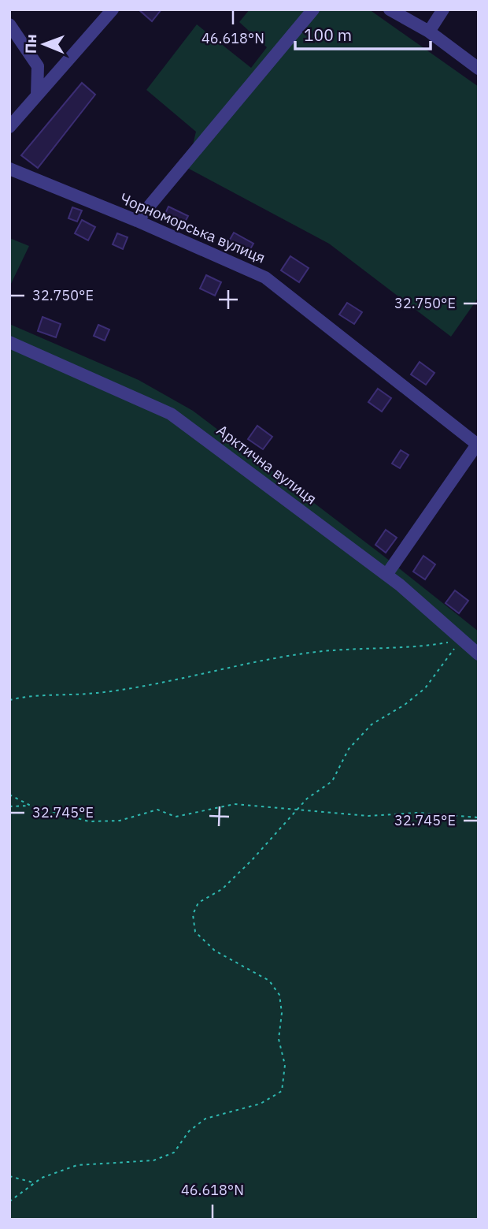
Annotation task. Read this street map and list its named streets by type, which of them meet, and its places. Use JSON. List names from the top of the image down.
{
  "streets": {
    "lane": ["Чорноморська вулиця", "Арктична вулиця"]
  },
  "scale_bar": "100 m",
  "north": "left",
  "coordinates": ["46.618°N", "32.750°E", "32.745°E"]
}
